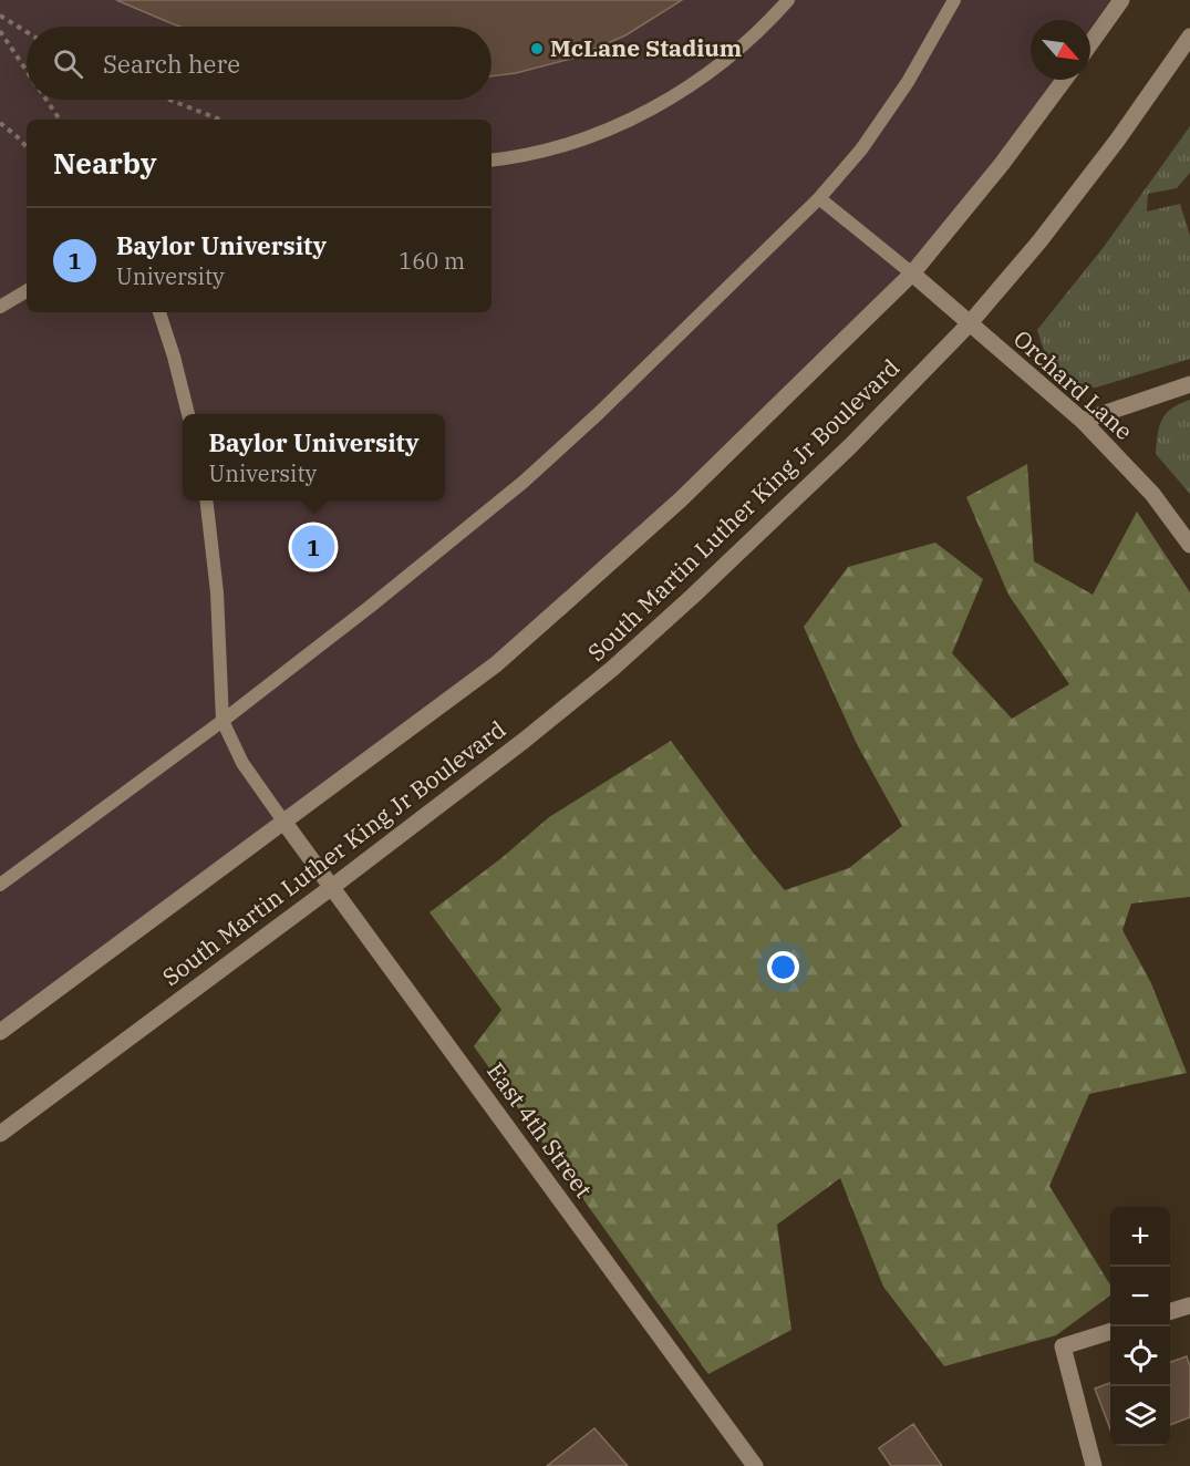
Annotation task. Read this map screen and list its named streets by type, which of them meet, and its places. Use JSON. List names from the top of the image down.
{
  "streets": {
    "main road": ["Orchard Lane", "South Martin Luther King Jr Boulevard", "East 4th Street"]
  },
  "crossings": [
    ["Orchard Lane", "South Martin Luther King Jr Boulevard"],
    ["South Martin Luther King Jr Boulevard", "East 4th Street"]
  ],
  "places": ["McLane Stadium"],
  "north": "bottom right",
  "page": {
    "search": "Search here",
    "heading": "Nearby",
    "list": [
      {
        "mark": "1",
        "name": "Baylor University",
        "note": "University",
        "value": "160 m"
      }
    ],
    "popup": ["Baylor University", "University"],
    "pins": "1",
    "map_buttons": ["+", "−"]
  }
}
